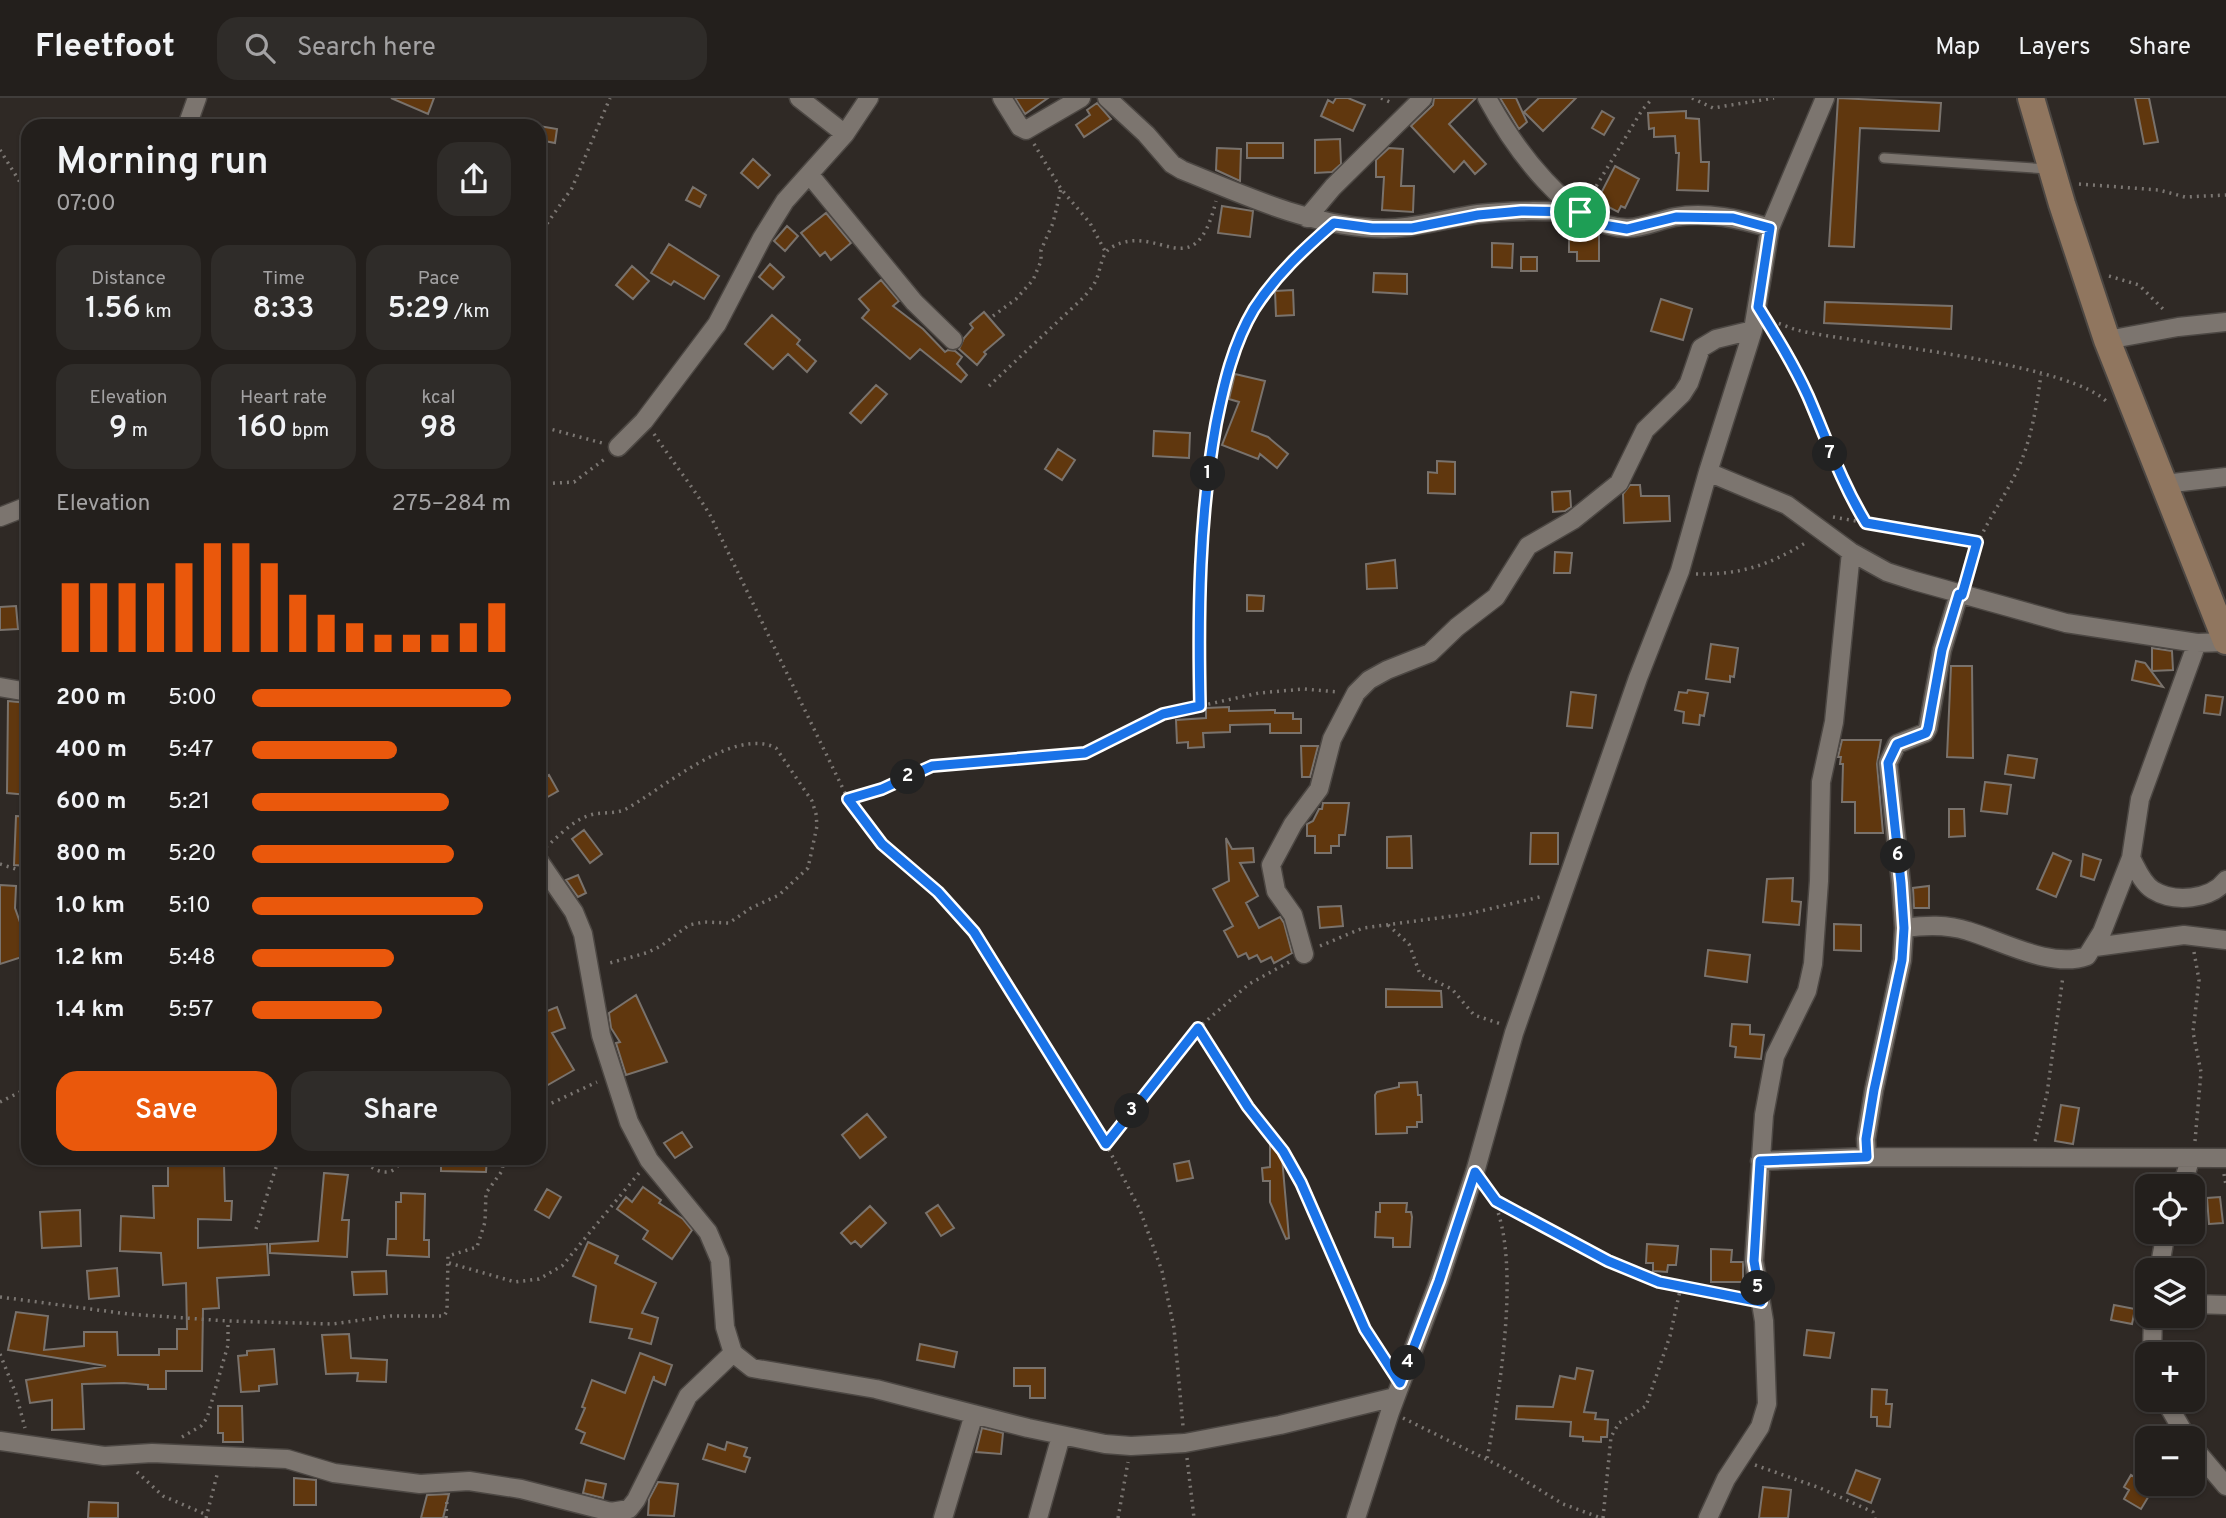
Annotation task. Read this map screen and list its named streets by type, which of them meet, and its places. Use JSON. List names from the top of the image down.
{
  "page": {
    "header": "Fleetfoot",
    "search": "Search here",
    "nav": ["Map", "Layers", "Share"],
    "heading": ["Morning run", "07:00"],
    "stats": [
      ["Distance", "1.56 km"],
      ["Time", "8:33"],
      ["Pace", "5:29 /km"],
      ["Elevation", "9 m"],
      ["Heart rate", "160 bpm"],
      ["kcal", "98"]
    ],
    "pins": [
      "7",
      "1",
      "2",
      "6",
      "3",
      "5",
      "4"
    ],
    "chart": ["Elevation", "275–284 m"],
    "list": [
      {
        "name": "200 m",
        "note": "5:00"
      },
      {
        "name": "400 m",
        "note": "5:47"
      },
      {
        "name": "600 m",
        "note": "5:21"
      },
      {
        "name": "800 m",
        "note": "5:20"
      },
      {
        "name": "1.0 km",
        "note": "5:10"
      },
      {
        "name": "1.2 km",
        "note": "5:48"
      },
      {
        "name": "1.4 km",
        "note": "5:57"
      }
    ],
    "buttons": ["Save", "Share"],
    "map_buttons": ["+", "−"]
  }
}
